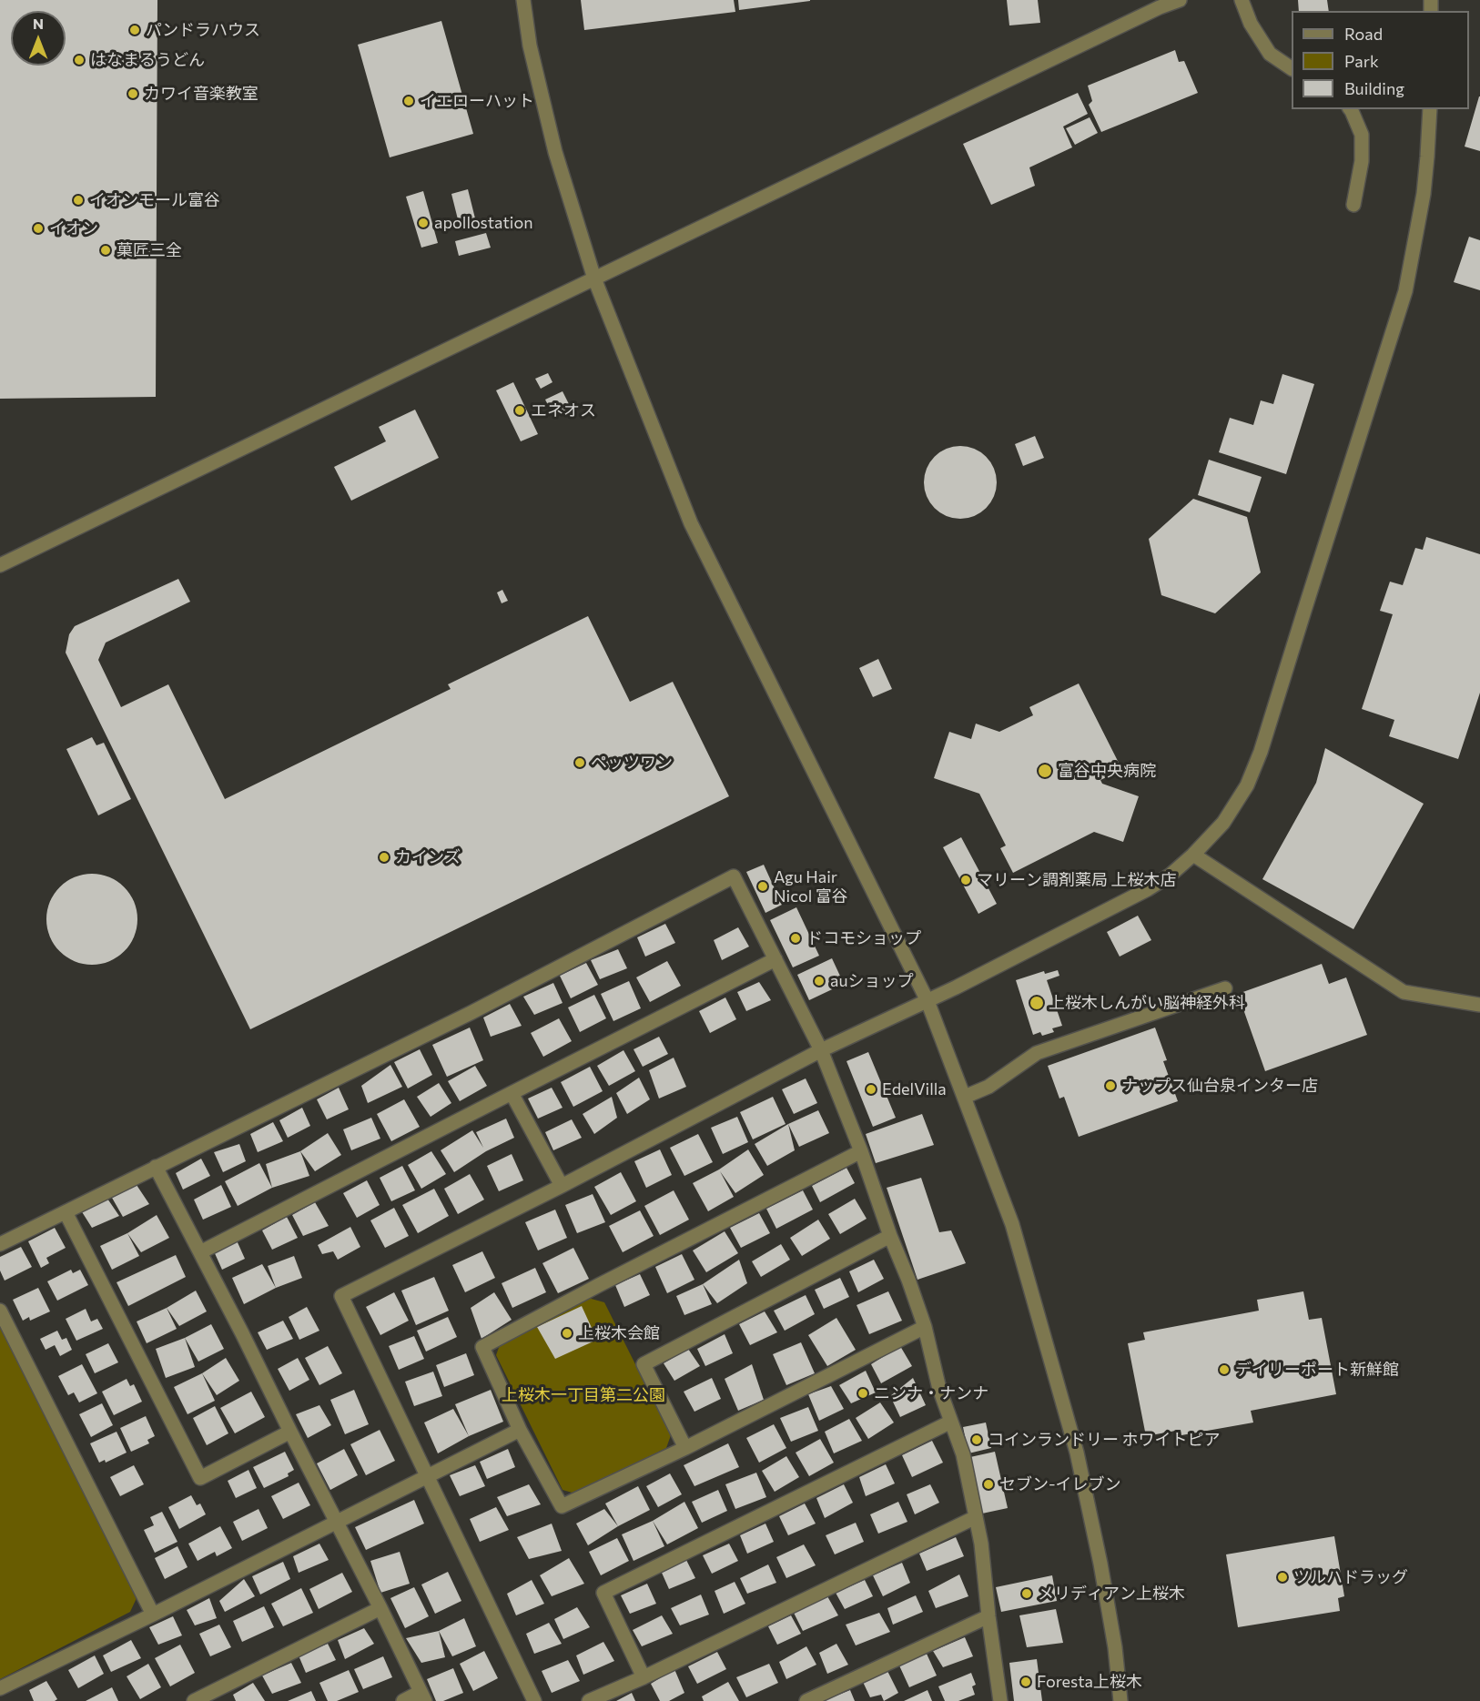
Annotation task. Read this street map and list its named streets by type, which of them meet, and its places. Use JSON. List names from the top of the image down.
{
  "parks": ["上桜木一丁目第二公園"],
  "places": [
    "パンドラハウス",
    "はなまるうどん",
    "カワイ音楽教室",
    "イエローハット",
    "イオンモール富谷",
    "apollostation",
    "イオン",
    "菓匠三全",
    "エネオス",
    "ペッツワン",
    "富谷中央病院",
    "カインズ",
    "マリーン調剤薬局 上桜木店",
    "Agu Hair Nicol 富谷",
    "ドコモショップ",
    "auショップ",
    "上桜木しんがい脳神経外科",
    "ナップス仙台泉インター店",
    "EdelVilla",
    "上桜木会館",
    "デイリーポート新鮮館",
    "ニンナ・ナンナ",
    "コインランドリー ホワイトピア",
    "セブン-イレブン",
    "ツルハドラッグ",
    "メリディアン上桜木",
    "Foresta上桜木"
  ],
  "legend": ["Road", "Park", "Building"],
  "north": "top"
}
